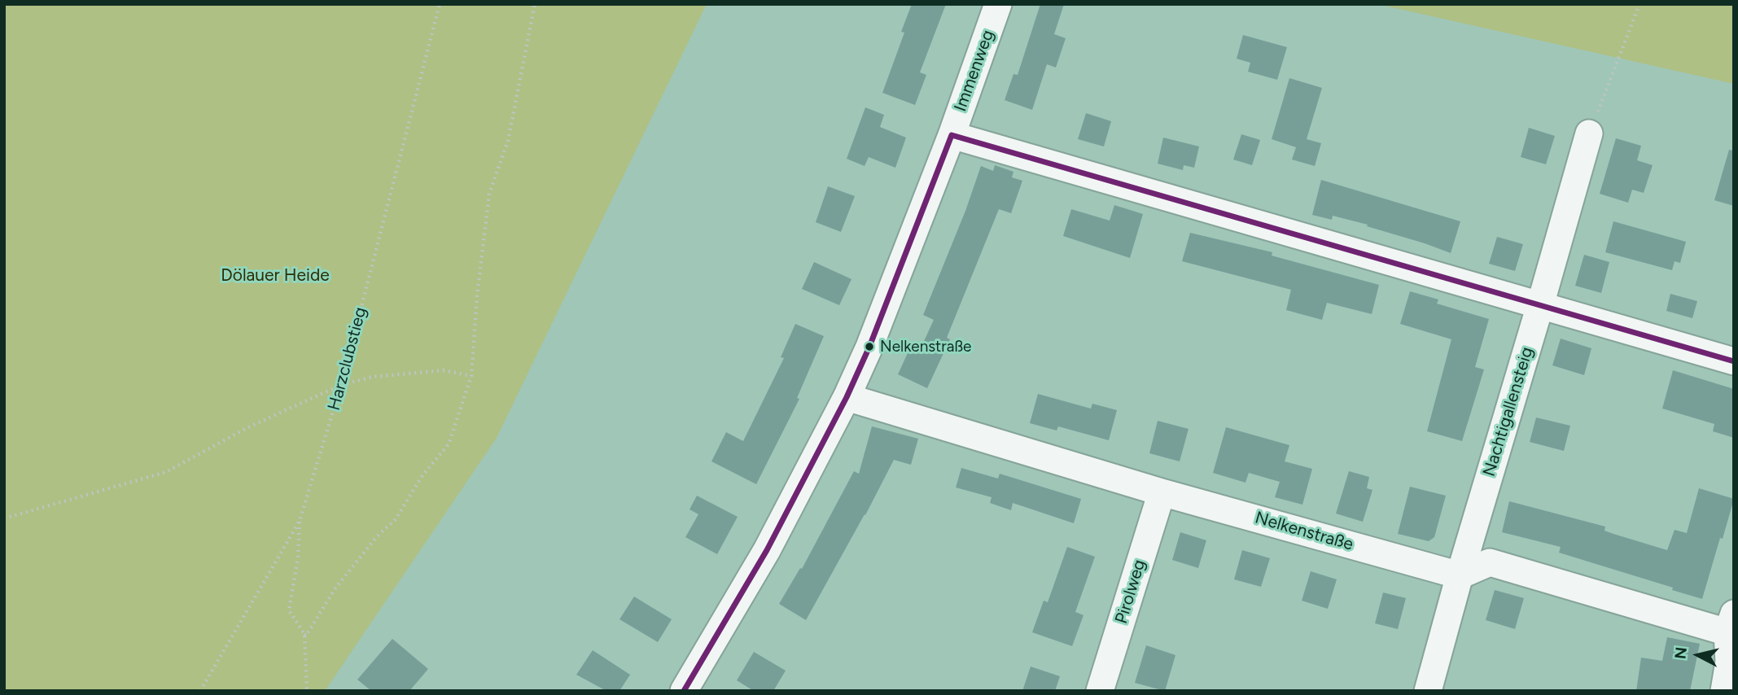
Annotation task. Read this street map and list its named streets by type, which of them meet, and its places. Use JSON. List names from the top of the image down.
{
  "streets": {
    "street": [
      "Immenweg",
      "Nachtigallensteig",
      "Nelkenstraße",
      "Pirolweg"
    ],
    "path": ["Harzclubstieg"]
  },
  "crossings": [
    ["Immenweg", "Nelkenstraße"],
    ["Nachtigallensteig", "Nelkenstraße"],
    ["Nelkenstraße", "Pirolweg"]
  ],
  "parks": ["Dölauer Heide"],
  "places": ["Nelkenstraße"],
  "north": "left"
}
